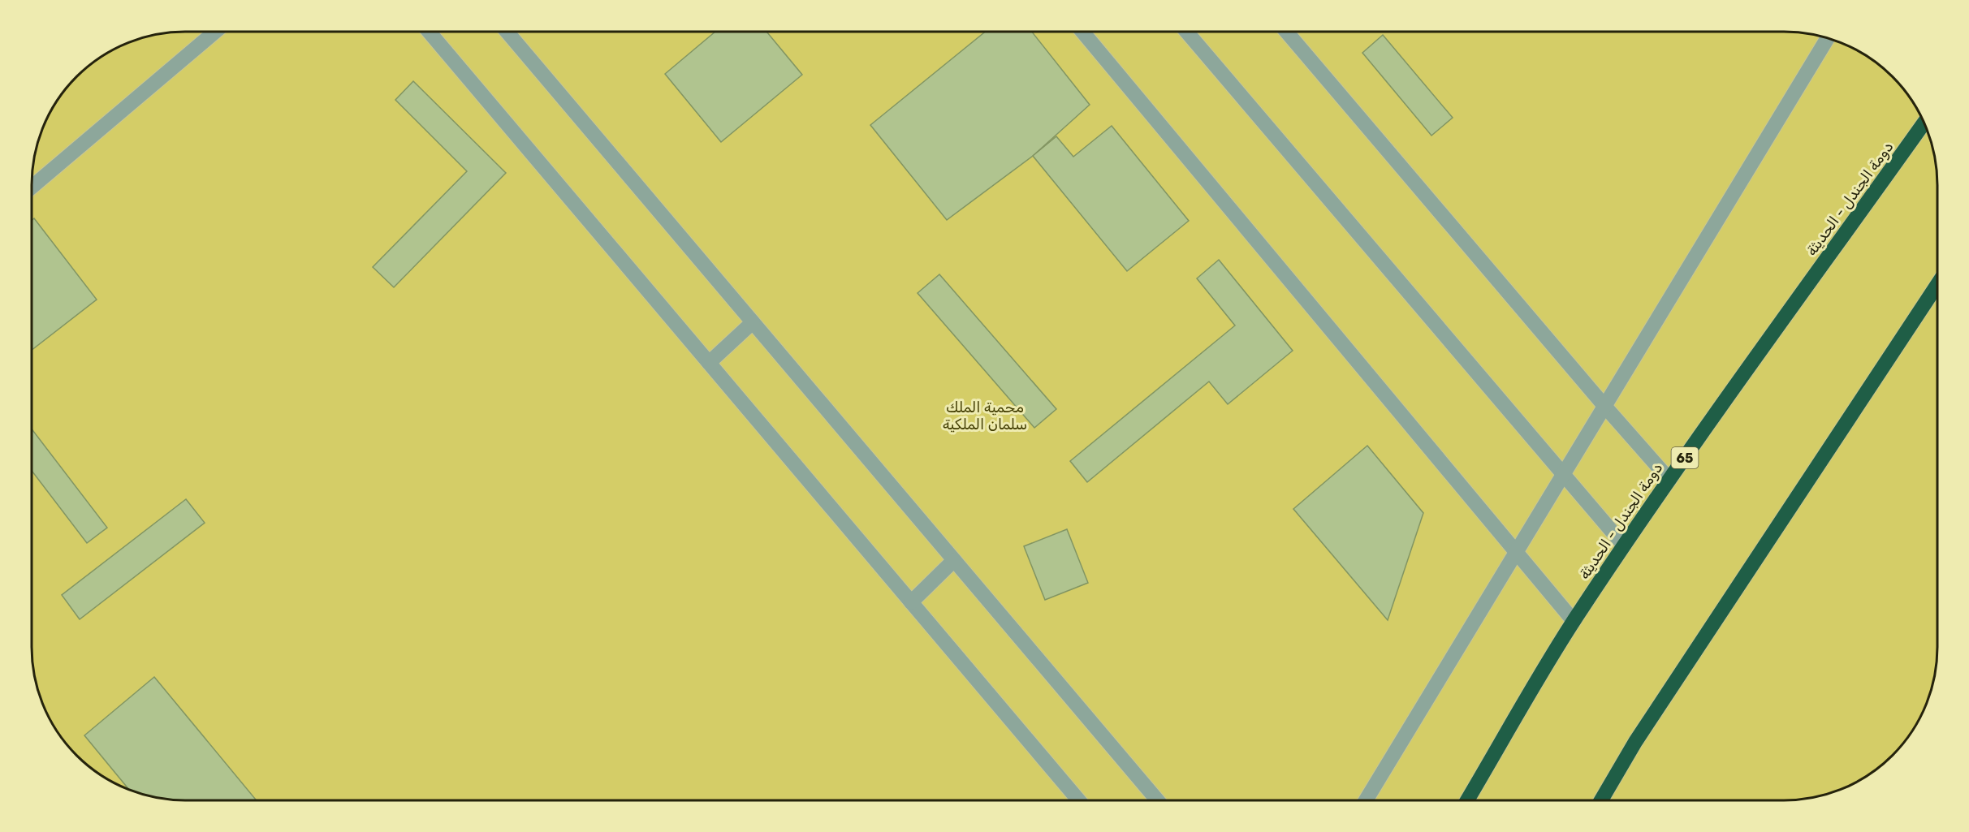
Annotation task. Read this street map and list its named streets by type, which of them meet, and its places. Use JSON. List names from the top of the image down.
{
  "streets": {
    "highway": ["دومة الجندل - الحديثة", "65"]
  },
  "parks": ["محمية الملك سلمان الملكية"]
}
